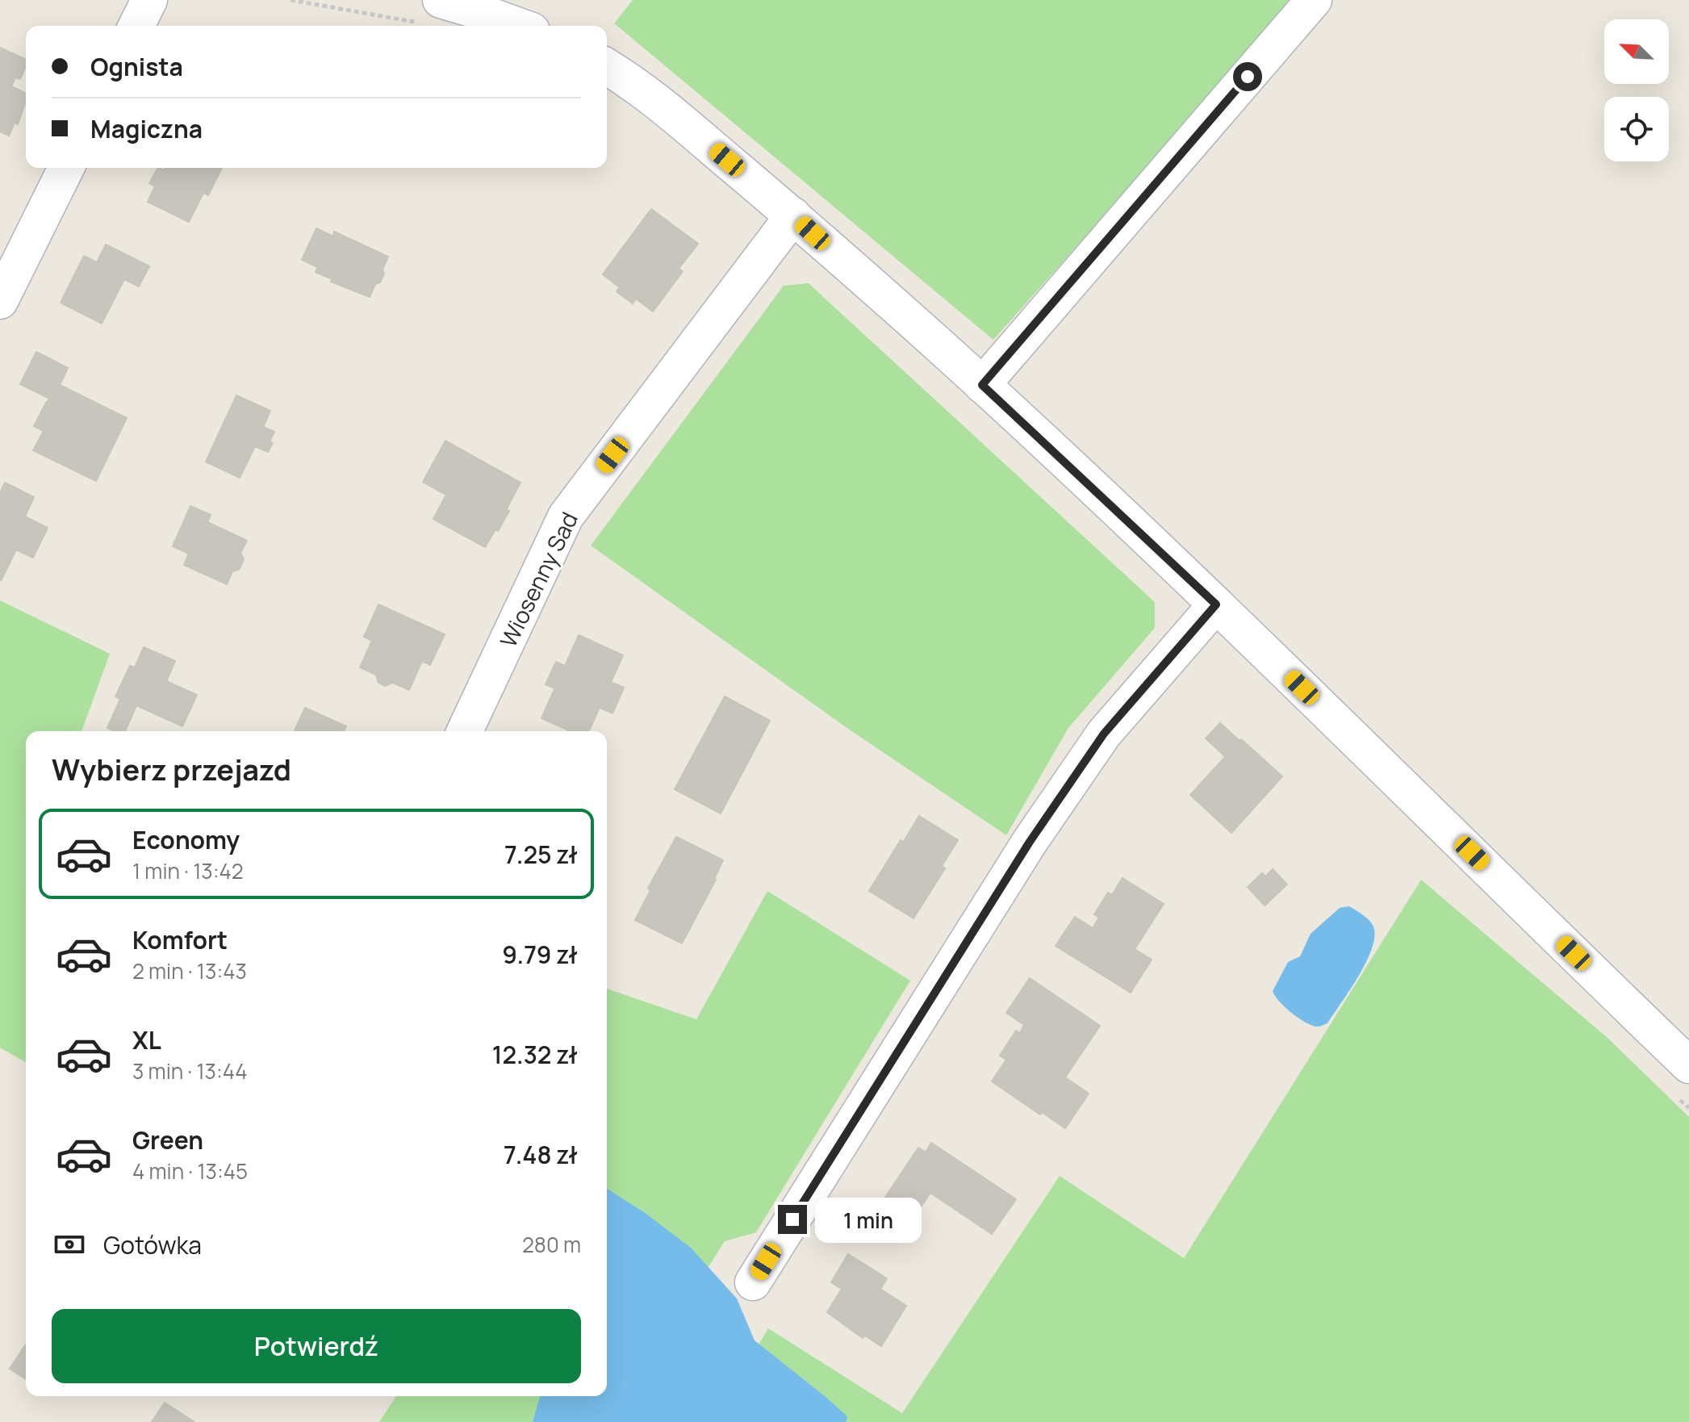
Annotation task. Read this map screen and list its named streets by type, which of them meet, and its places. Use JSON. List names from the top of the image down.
{
  "streets": {
    "street": ["Wiosenny Sad"]
  },
  "north": "top left",
  "page": {
    "banner": ["Ognista", "Magiczna"],
    "heading": "Wybierz przejazd",
    "list": [
      {
        "name": "Economy",
        "note": "1 min · 13:42",
        "value": "7.25 zł"
      },
      {
        "name": "Komfort",
        "note": "2 min · 13:43",
        "value": "9.79 zł"
      },
      {
        "name": "XL",
        "note": "3 min · 13:44",
        "value": "12.32 zł"
      },
      {
        "name": "Green",
        "note": "4 min · 13:45",
        "value": "7.48 zł"
      }
    ],
    "bubble": "1 min",
    "pay": ["Gotówka", "280 m"],
    "buttons": "Potwierdź"
  }
}
